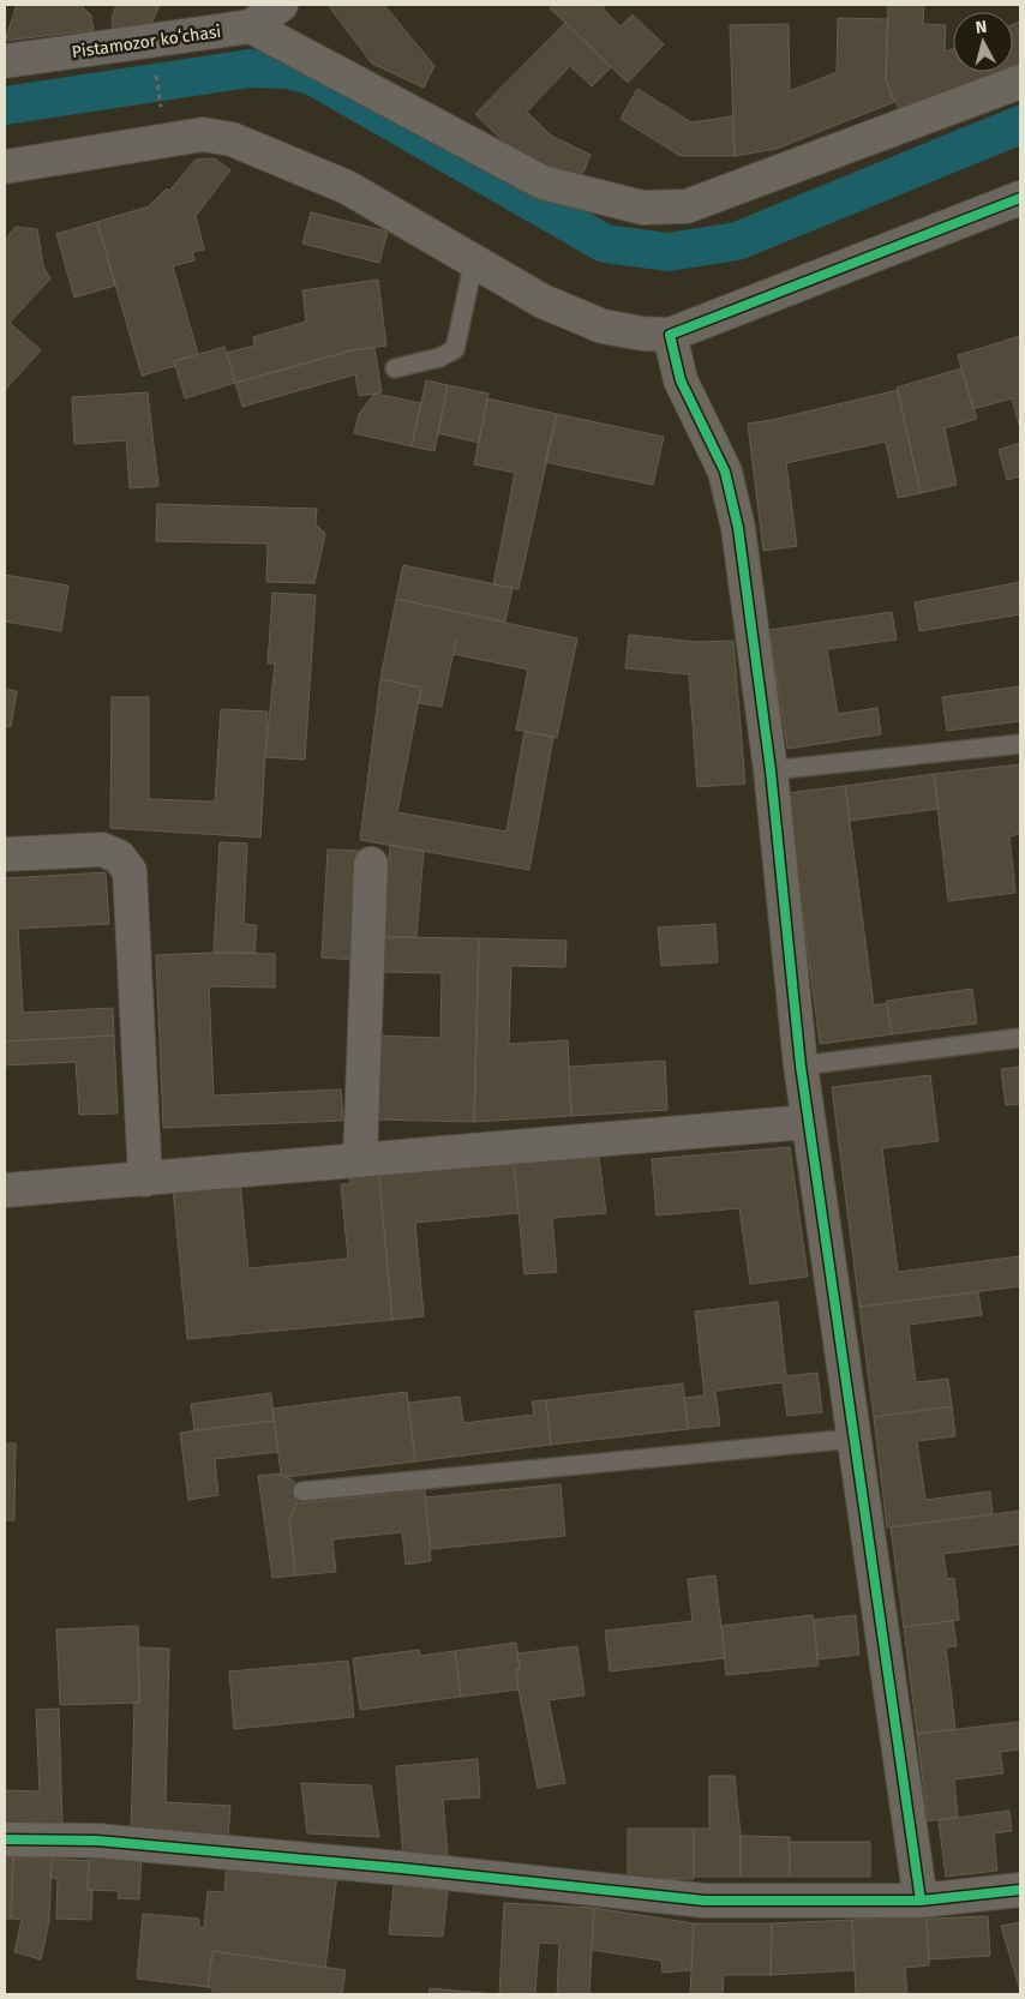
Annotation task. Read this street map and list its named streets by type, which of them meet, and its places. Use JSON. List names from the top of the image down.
{
  "streets": {
    "street": ["Pistamozor koʻchasi"]
  },
  "north": "top"
}
